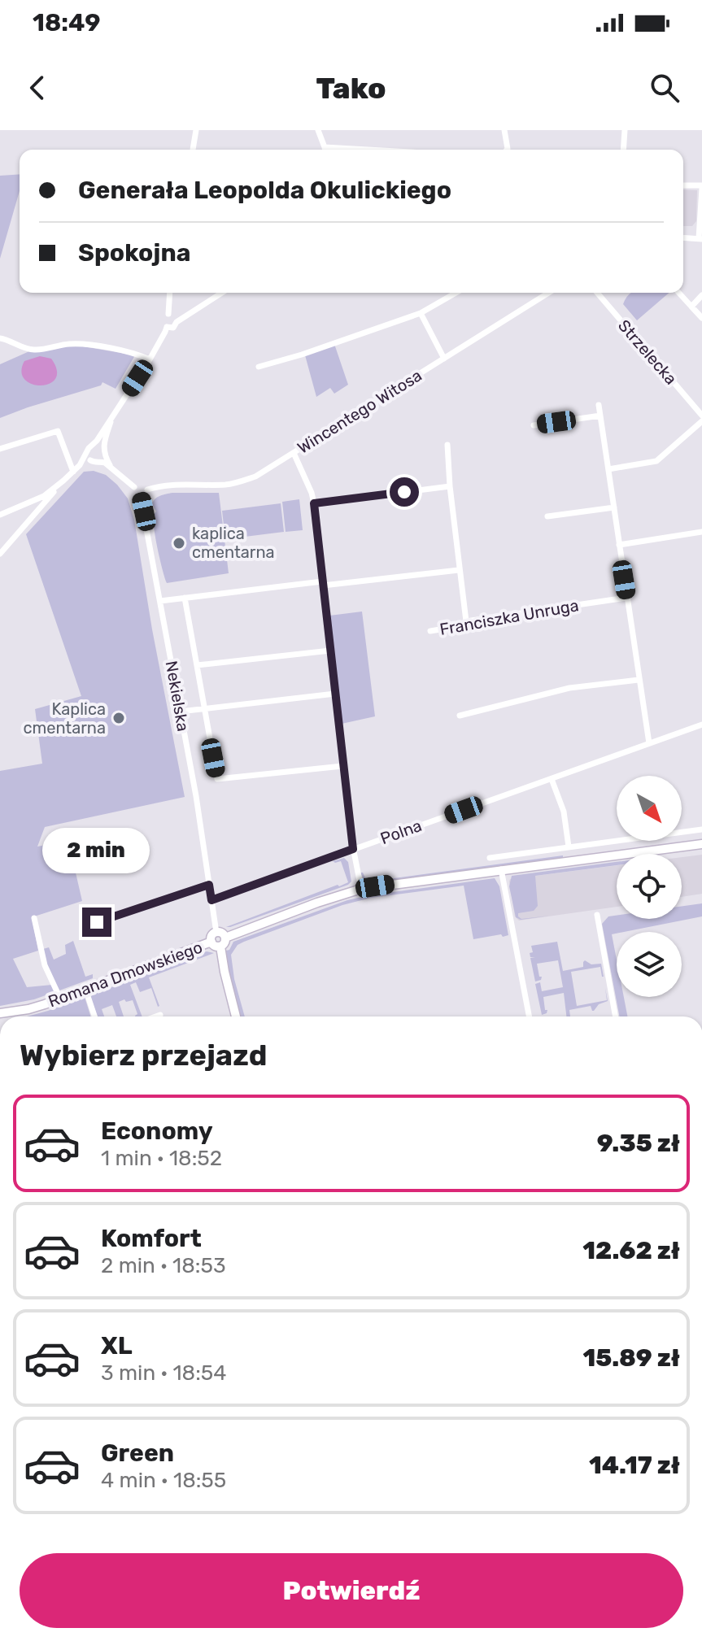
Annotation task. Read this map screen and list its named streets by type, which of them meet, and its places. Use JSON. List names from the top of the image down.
{
  "streets": {
    "street": [
      "Strzelecka",
      "Wincentego Witosa",
      "Franciszka Unruga",
      "Nekielska",
      "Polna",
      "Romana Dmowskiego"
    ]
  },
  "crossings": [
    ["Wincentego Witosa", "Nekielska"],
    ["Nekielska", "Polna"],
    ["Nekielska", "Romana Dmowskiego"]
  ],
  "places": ["kaplica cmentarna", "Kaplica cmentarna"],
  "north": "bottom right",
  "page": {
    "status": "18:49",
    "header": "Tako",
    "banner": ["Generała Leopolda Okulickiego", "Spokojna"],
    "bubble": "2 min",
    "heading": "Wybierz przejazd",
    "list": [
      {
        "name": "Economy",
        "note": "1 min · 18:52",
        "value": "9.35 zł"
      },
      {
        "name": "Komfort",
        "note": "2 min · 18:53",
        "value": "12.62 zł"
      },
      {
        "name": "XL",
        "note": "3 min · 18:54",
        "value": "15.89 zł"
      },
      {
        "name": "Green",
        "note": "4 min · 18:55",
        "value": "14.17 zł"
      }
    ],
    "buttons": "Potwierdź"
  }
}
